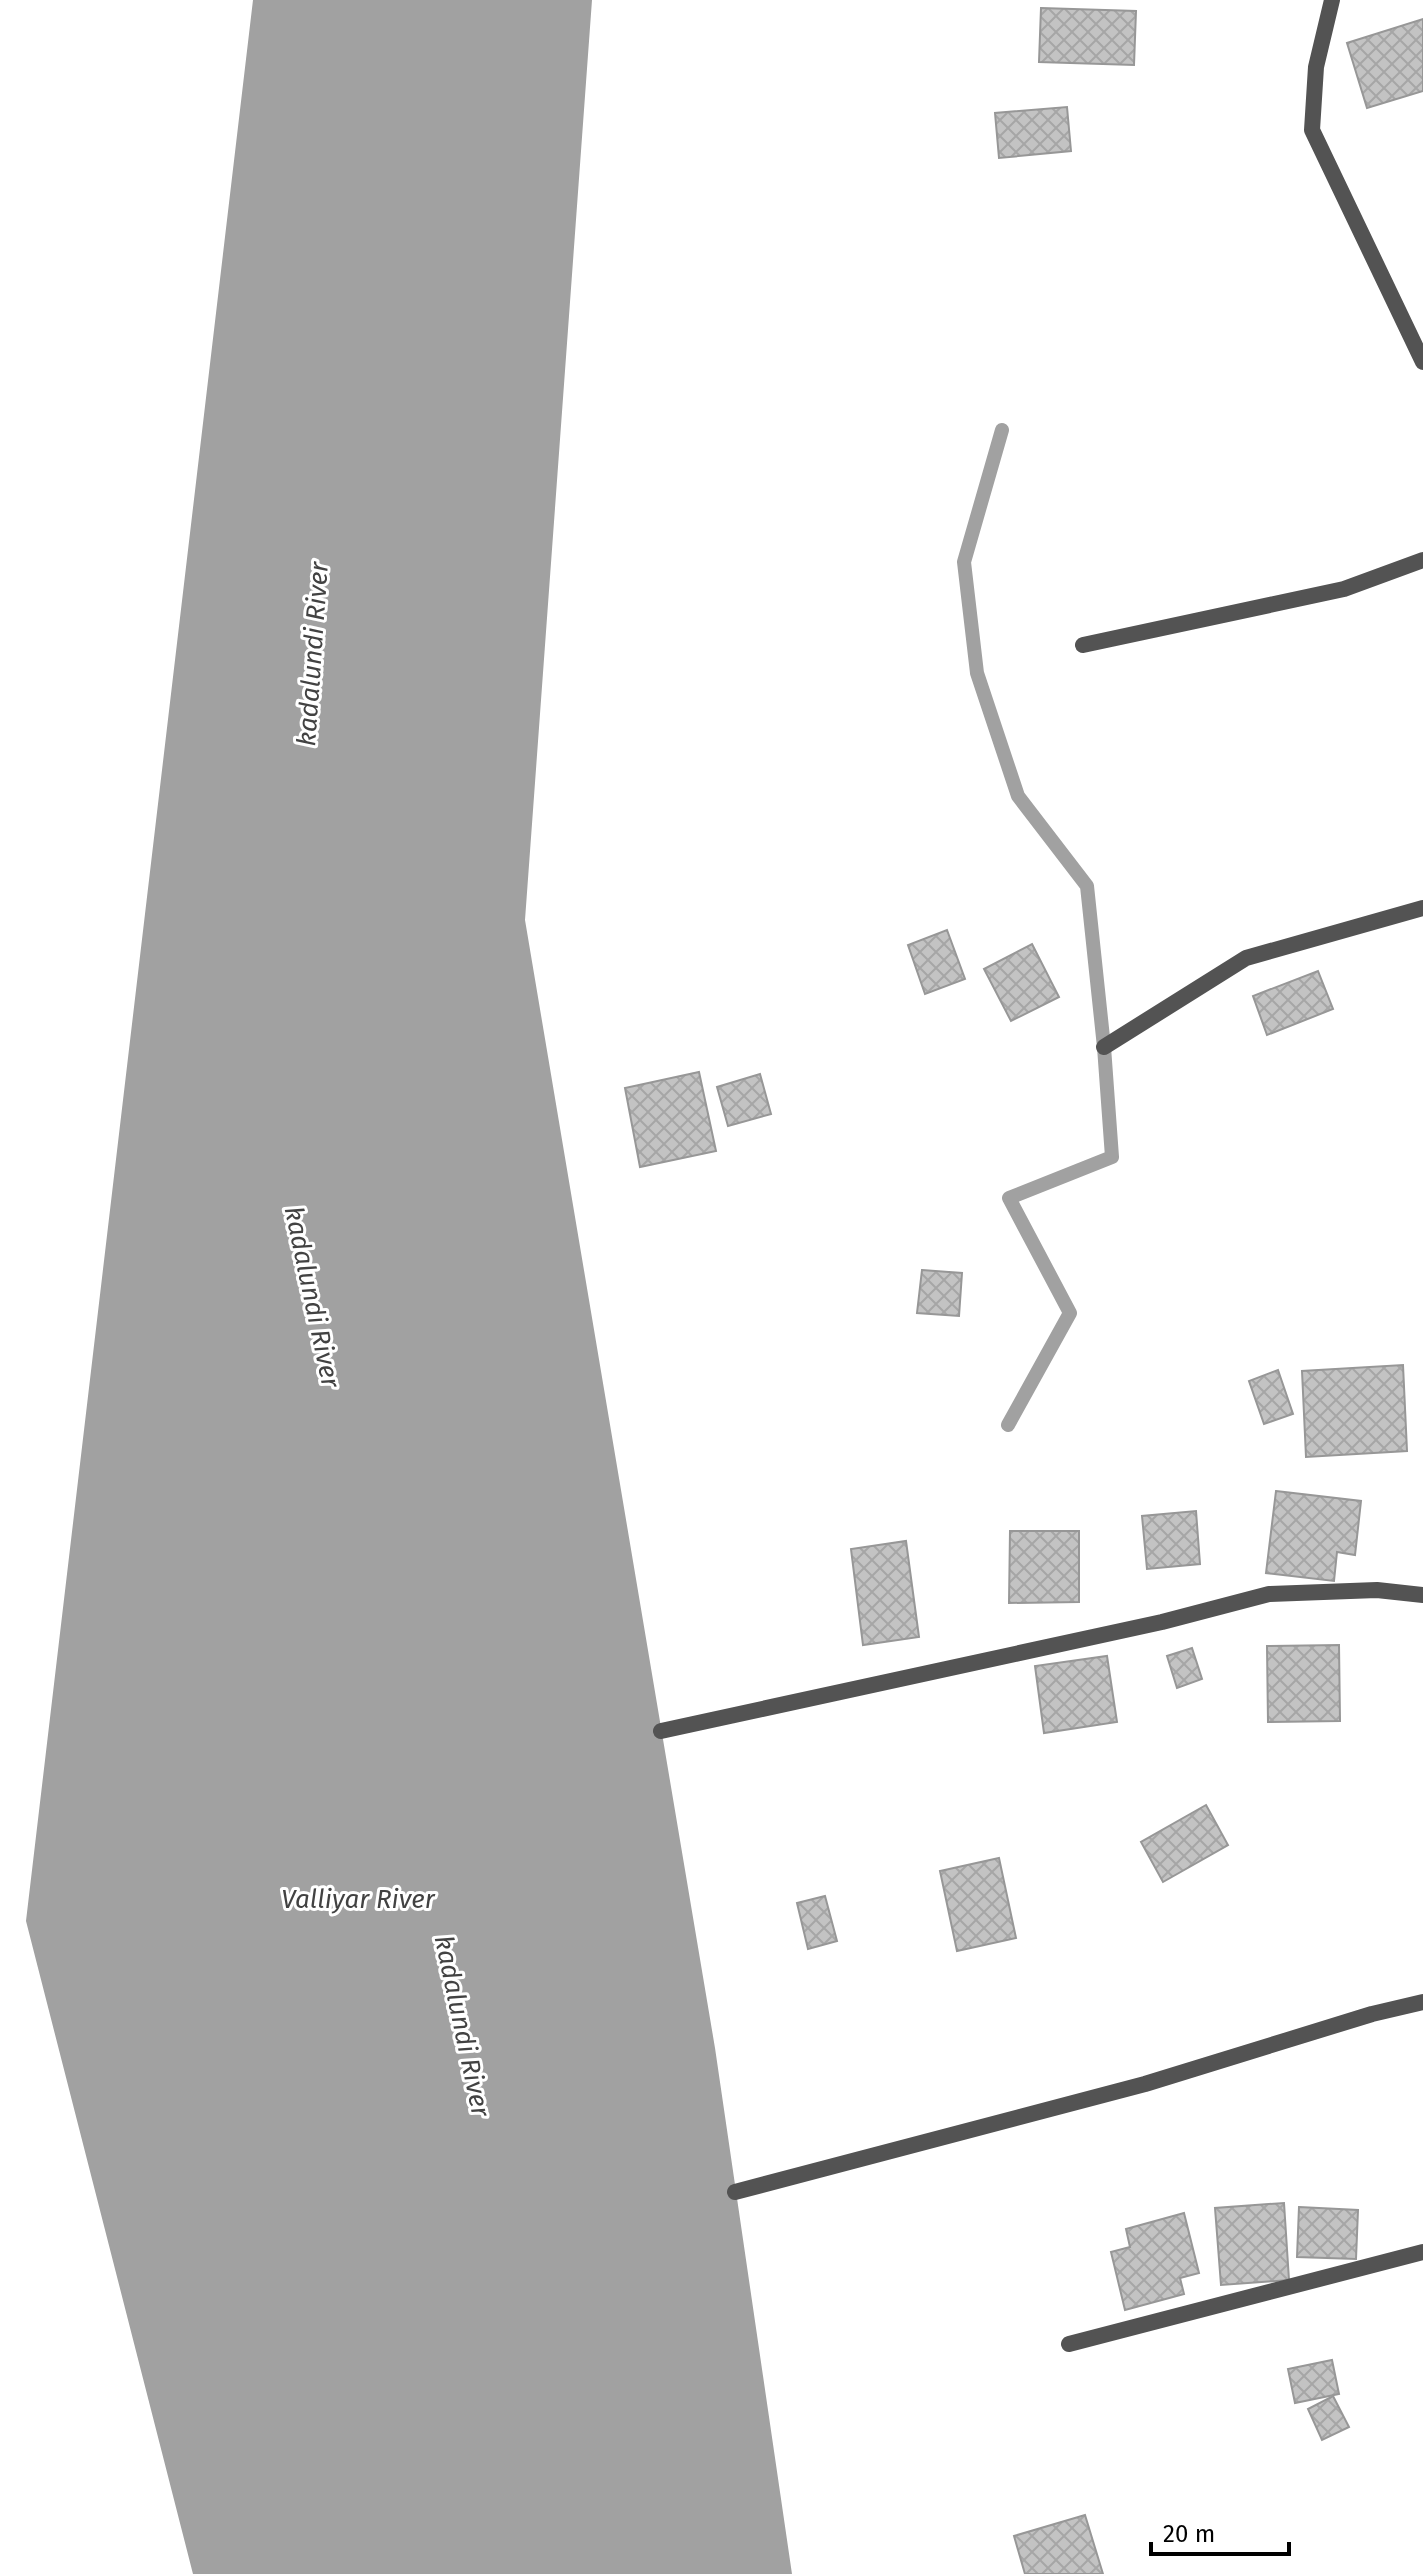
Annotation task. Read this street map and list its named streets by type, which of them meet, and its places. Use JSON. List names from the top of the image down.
{
  "water": ["kadalundi River", "Valliyar River"],
  "scale_bar": "20 m"
}
